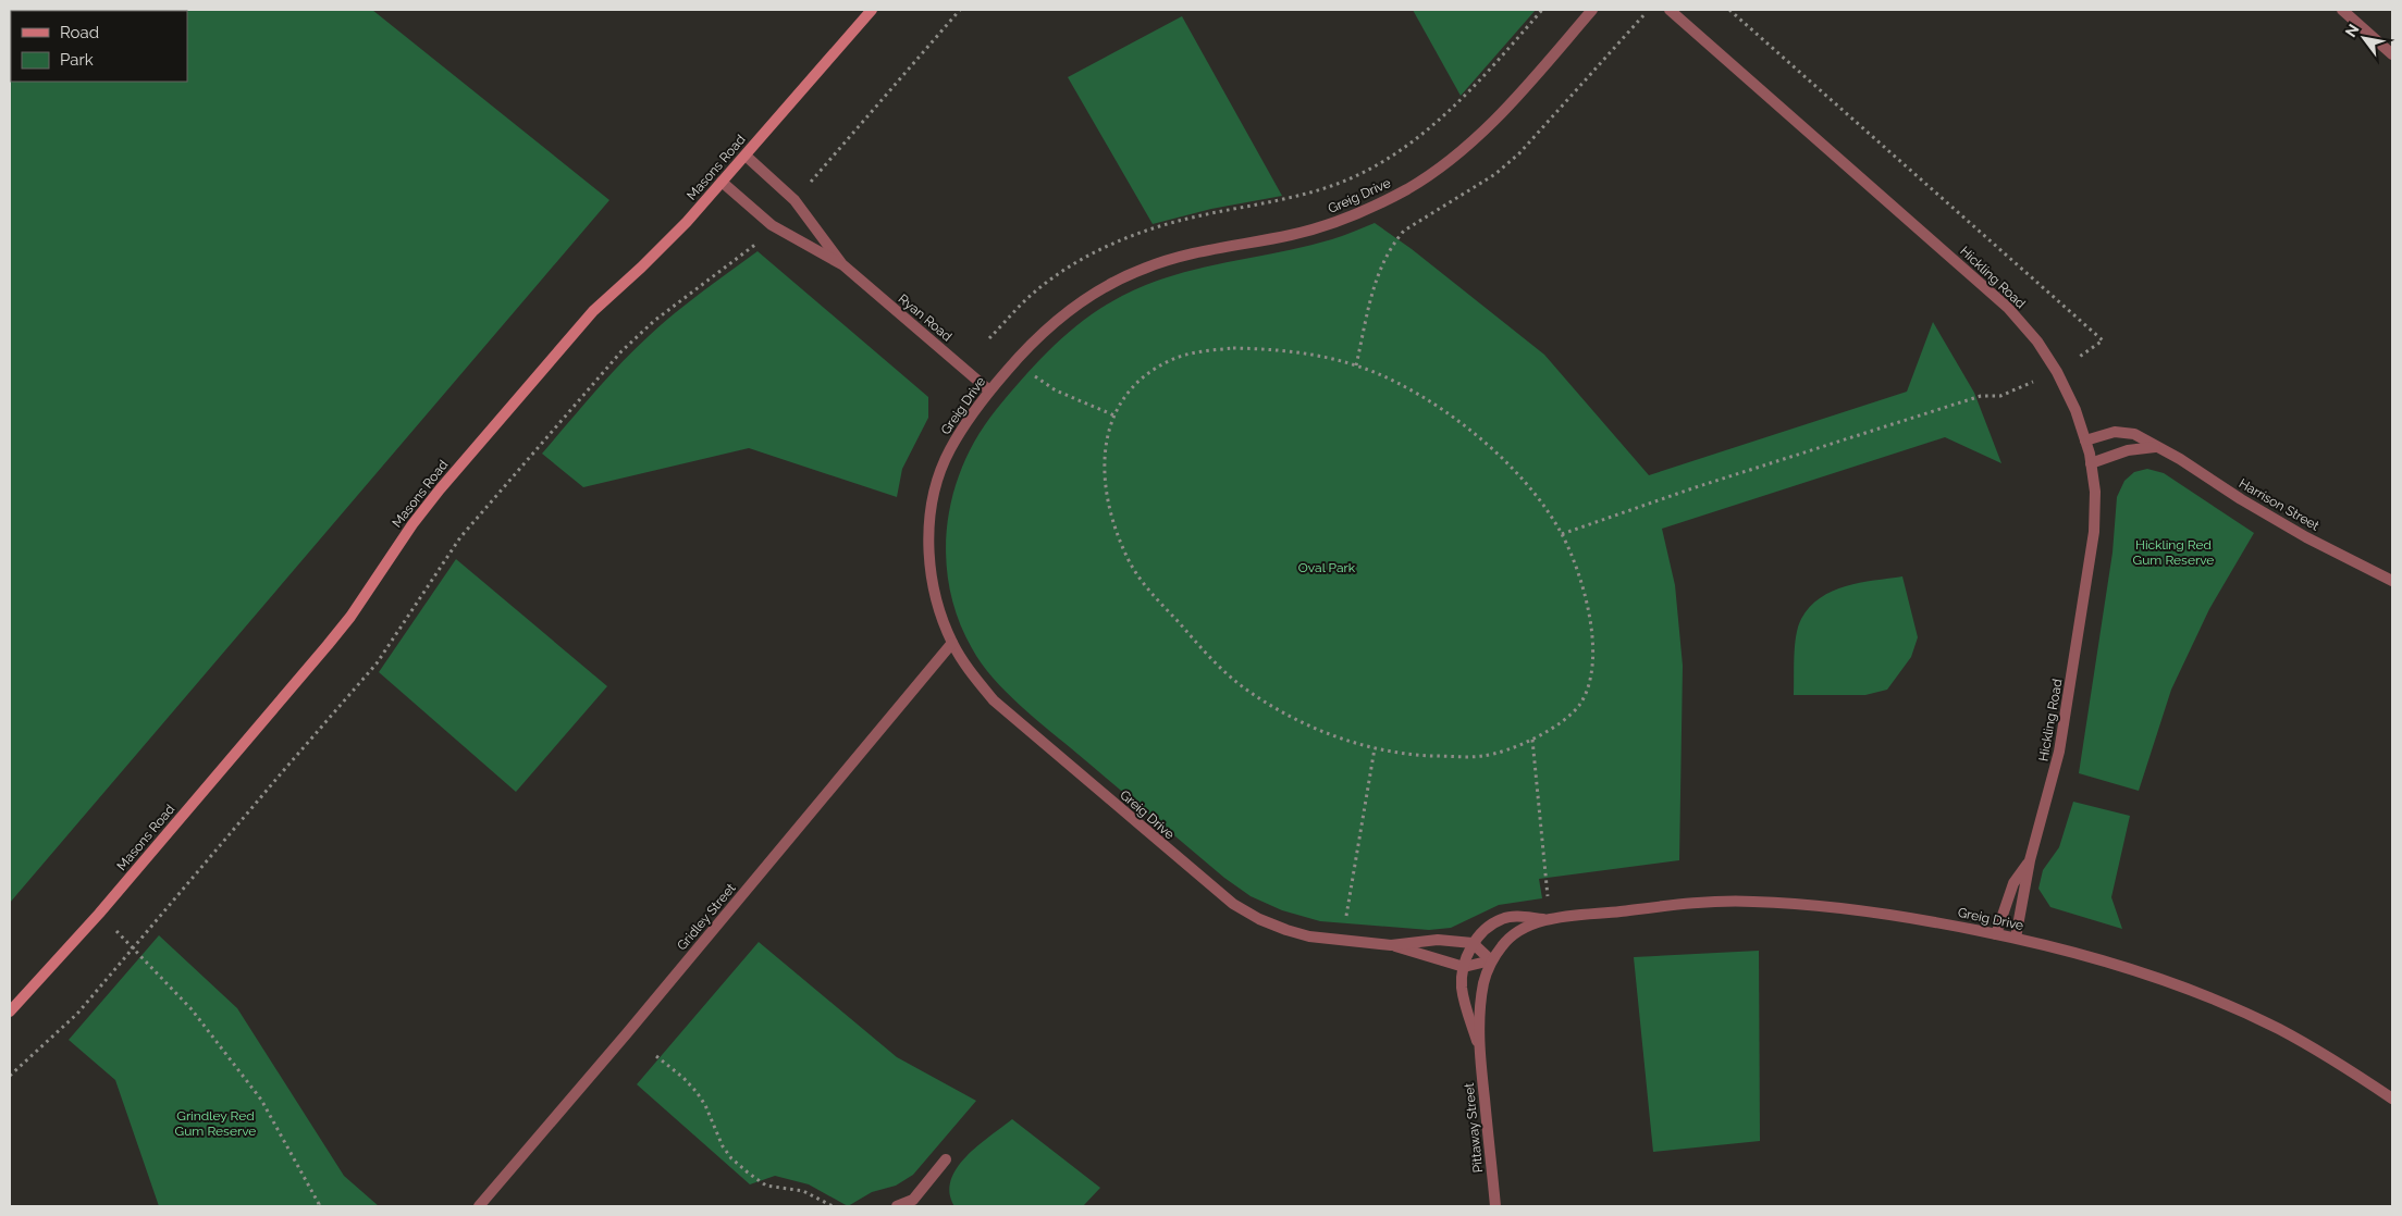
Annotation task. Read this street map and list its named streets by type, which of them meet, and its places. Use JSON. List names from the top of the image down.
{
  "streets": {
    "street": [
      "Masons Road",
      "Greig Drive",
      "Hickling Road",
      "Ryan Road",
      "Harrison Street",
      "Gridley Street",
      "Pittaway Street"
    ]
  },
  "crossings": [
    ["Masons Road", "Ryan Road"],
    ["Greig Drive", "Hickling Road"],
    ["Greig Drive", "Ryan Road"],
    ["Greig Drive", "Gridley Street"],
    ["Greig Drive", "Pittaway Street"],
    ["Hickling Road", "Harrison Street"]
  ],
  "parks": ["Hickling Red Gum Reserve", "Oval Park", "Grindley Red Gum Reserve"],
  "legend": ["Road", "Park"],
  "north": "top left"
}
